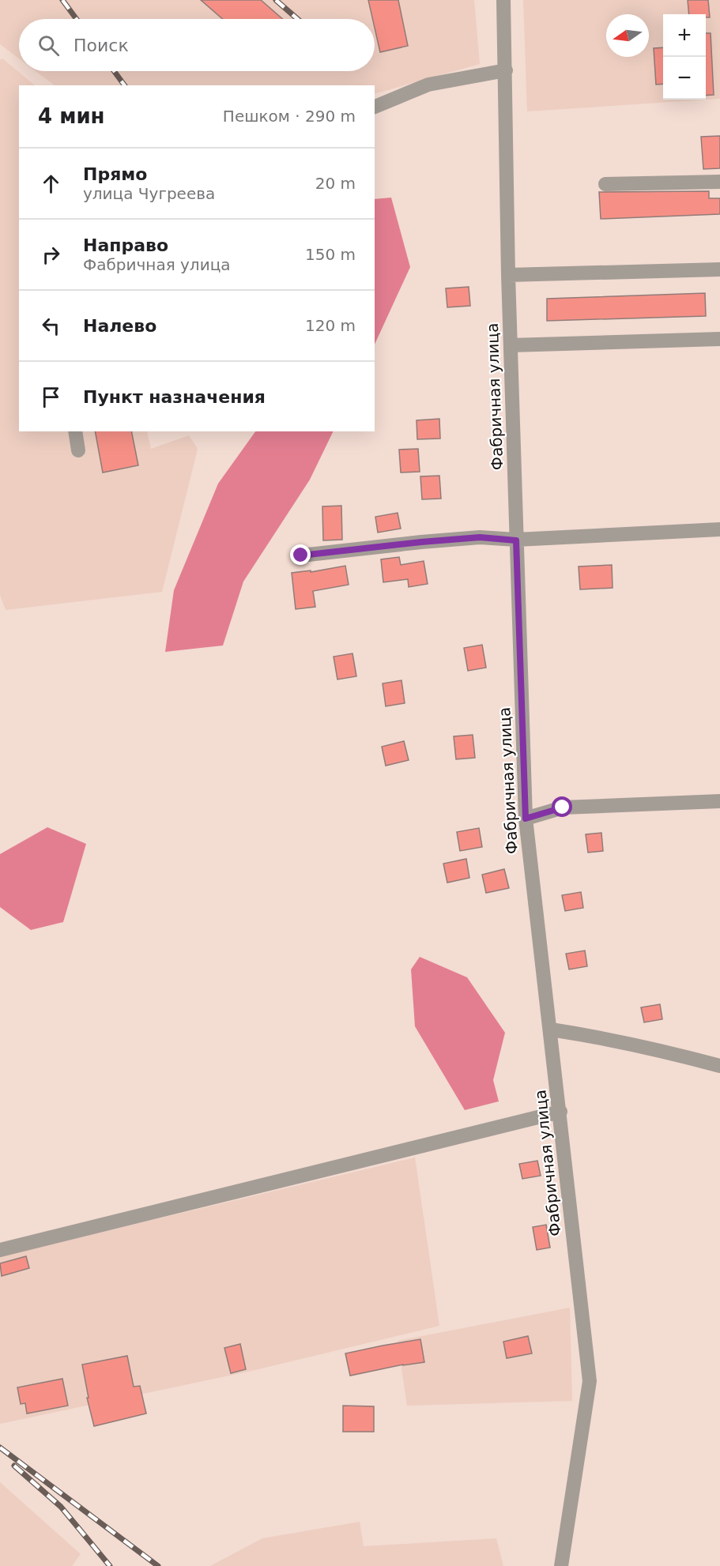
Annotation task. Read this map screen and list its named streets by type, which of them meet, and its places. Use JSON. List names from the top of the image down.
{
  "streets": {
    "street": ["Фабричная улица"]
  },
  "north": "left",
  "page": {
    "map_buttons": ["+", "−"],
    "search": "Поиск",
    "heading": ["4 мин", "Пешком · 290 m"],
    "list": [
      ["Прямо", "улица Чугреева", "20 m"],
      ["Направо", "Фабричная улица", "150 m"],
      ["Налево", "120 m"],
      "Пункт назначения"
    ]
  }
}
